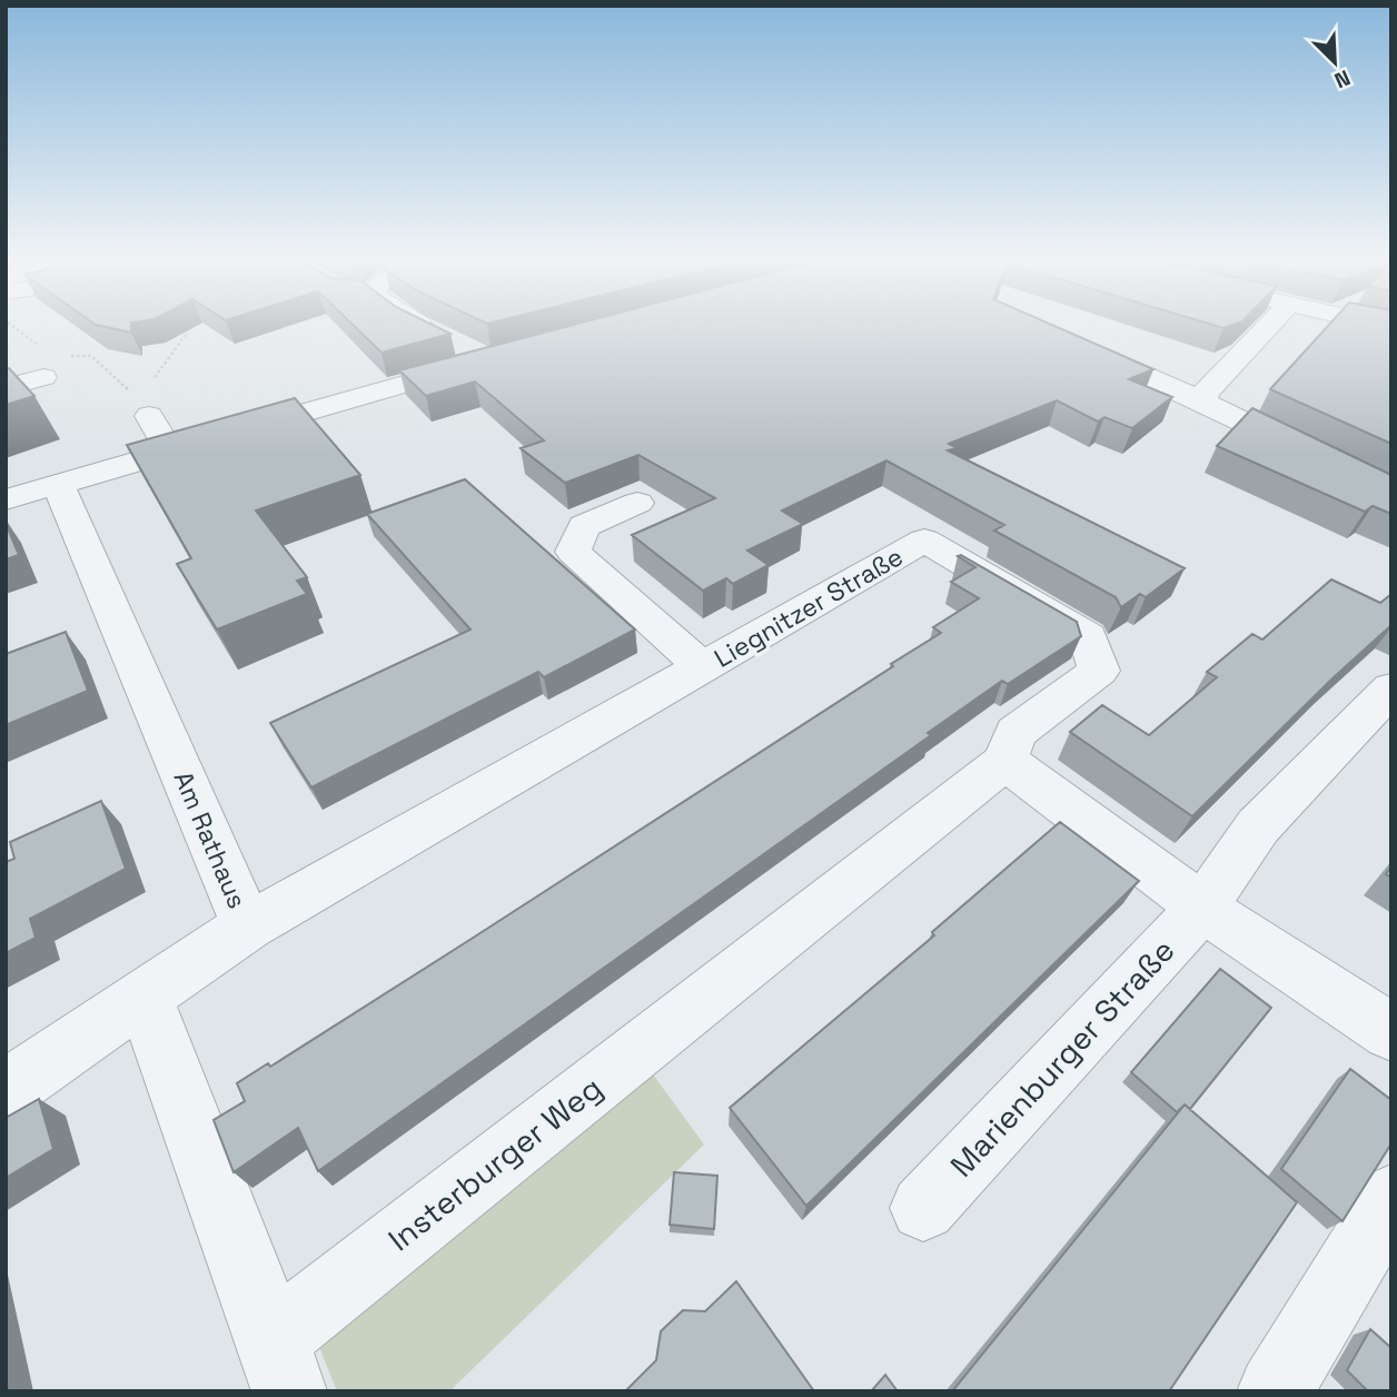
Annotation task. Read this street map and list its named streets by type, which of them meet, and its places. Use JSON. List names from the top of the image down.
{
  "streets": {
    "street": [
      "Liegnitzer Straße",
      "Am Rathaus",
      "Marienburger Straße",
      "Insterburger Weg"
    ]
  },
  "crossings": [
    ["Liegnitzer Straße", "Am Rathaus"],
    ["Liegnitzer Straße", "Insterburger Weg"],
    ["Am Rathaus", "Insterburger Weg"]
  ],
  "north": "bottom right"
}
